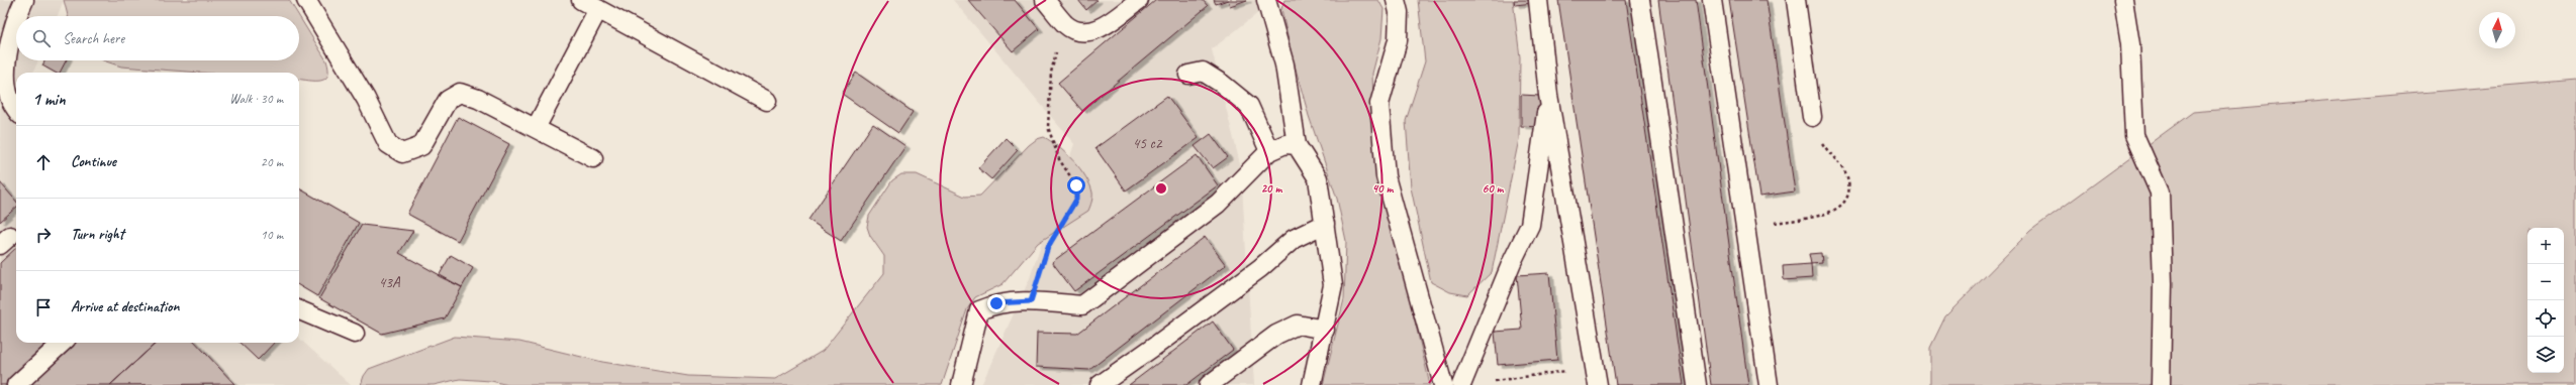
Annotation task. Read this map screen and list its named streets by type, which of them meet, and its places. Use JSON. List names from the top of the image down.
{
  "house_numbers": ["45 с2", "43А"],
  "north": "top",
  "page": {
    "search": "Search here",
    "heading": ["1 min", "Walk · 30 m"],
    "list": [
      ["Continue", "20 m"],
      ["Turn right", "10 m"],
      "Arrive at destination"
    ],
    "map_buttons": ["+", "−"]
  },
  "rings": ["20 m", "40 m", "60 m"]
}
